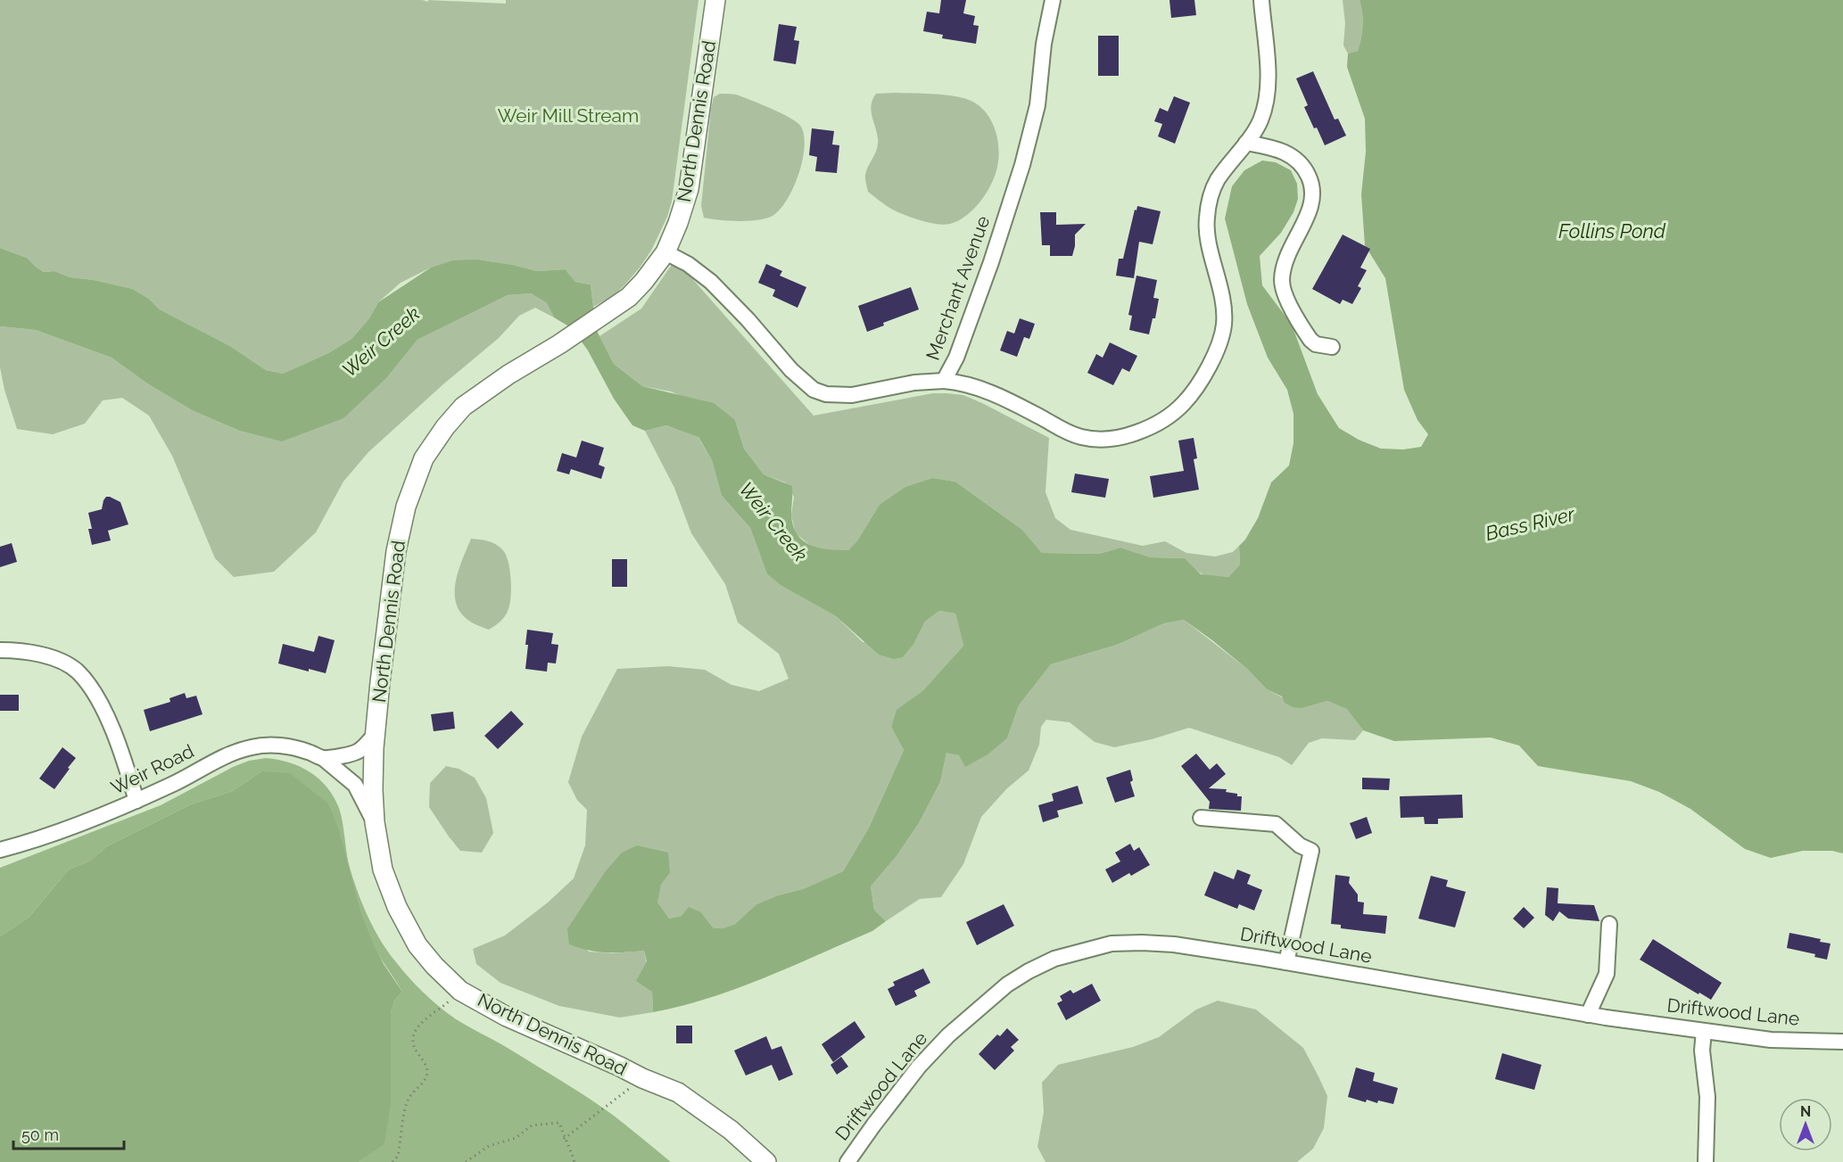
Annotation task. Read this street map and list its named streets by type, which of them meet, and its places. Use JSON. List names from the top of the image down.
{
  "streets": {
    "main road": ["North Dennis Road"],
    "street": ["Merchant Avenue", "Weir Road", "Driftwood Lane"]
  },
  "crossings": [
    ["North Dennis Road", "Weir Road"]
  ],
  "water": ["Follins Pond", "Weir Creek", "Bass River"],
  "parks": ["Weir Mill Stream"],
  "scale_bar": "50 m",
  "north": "top"
}
